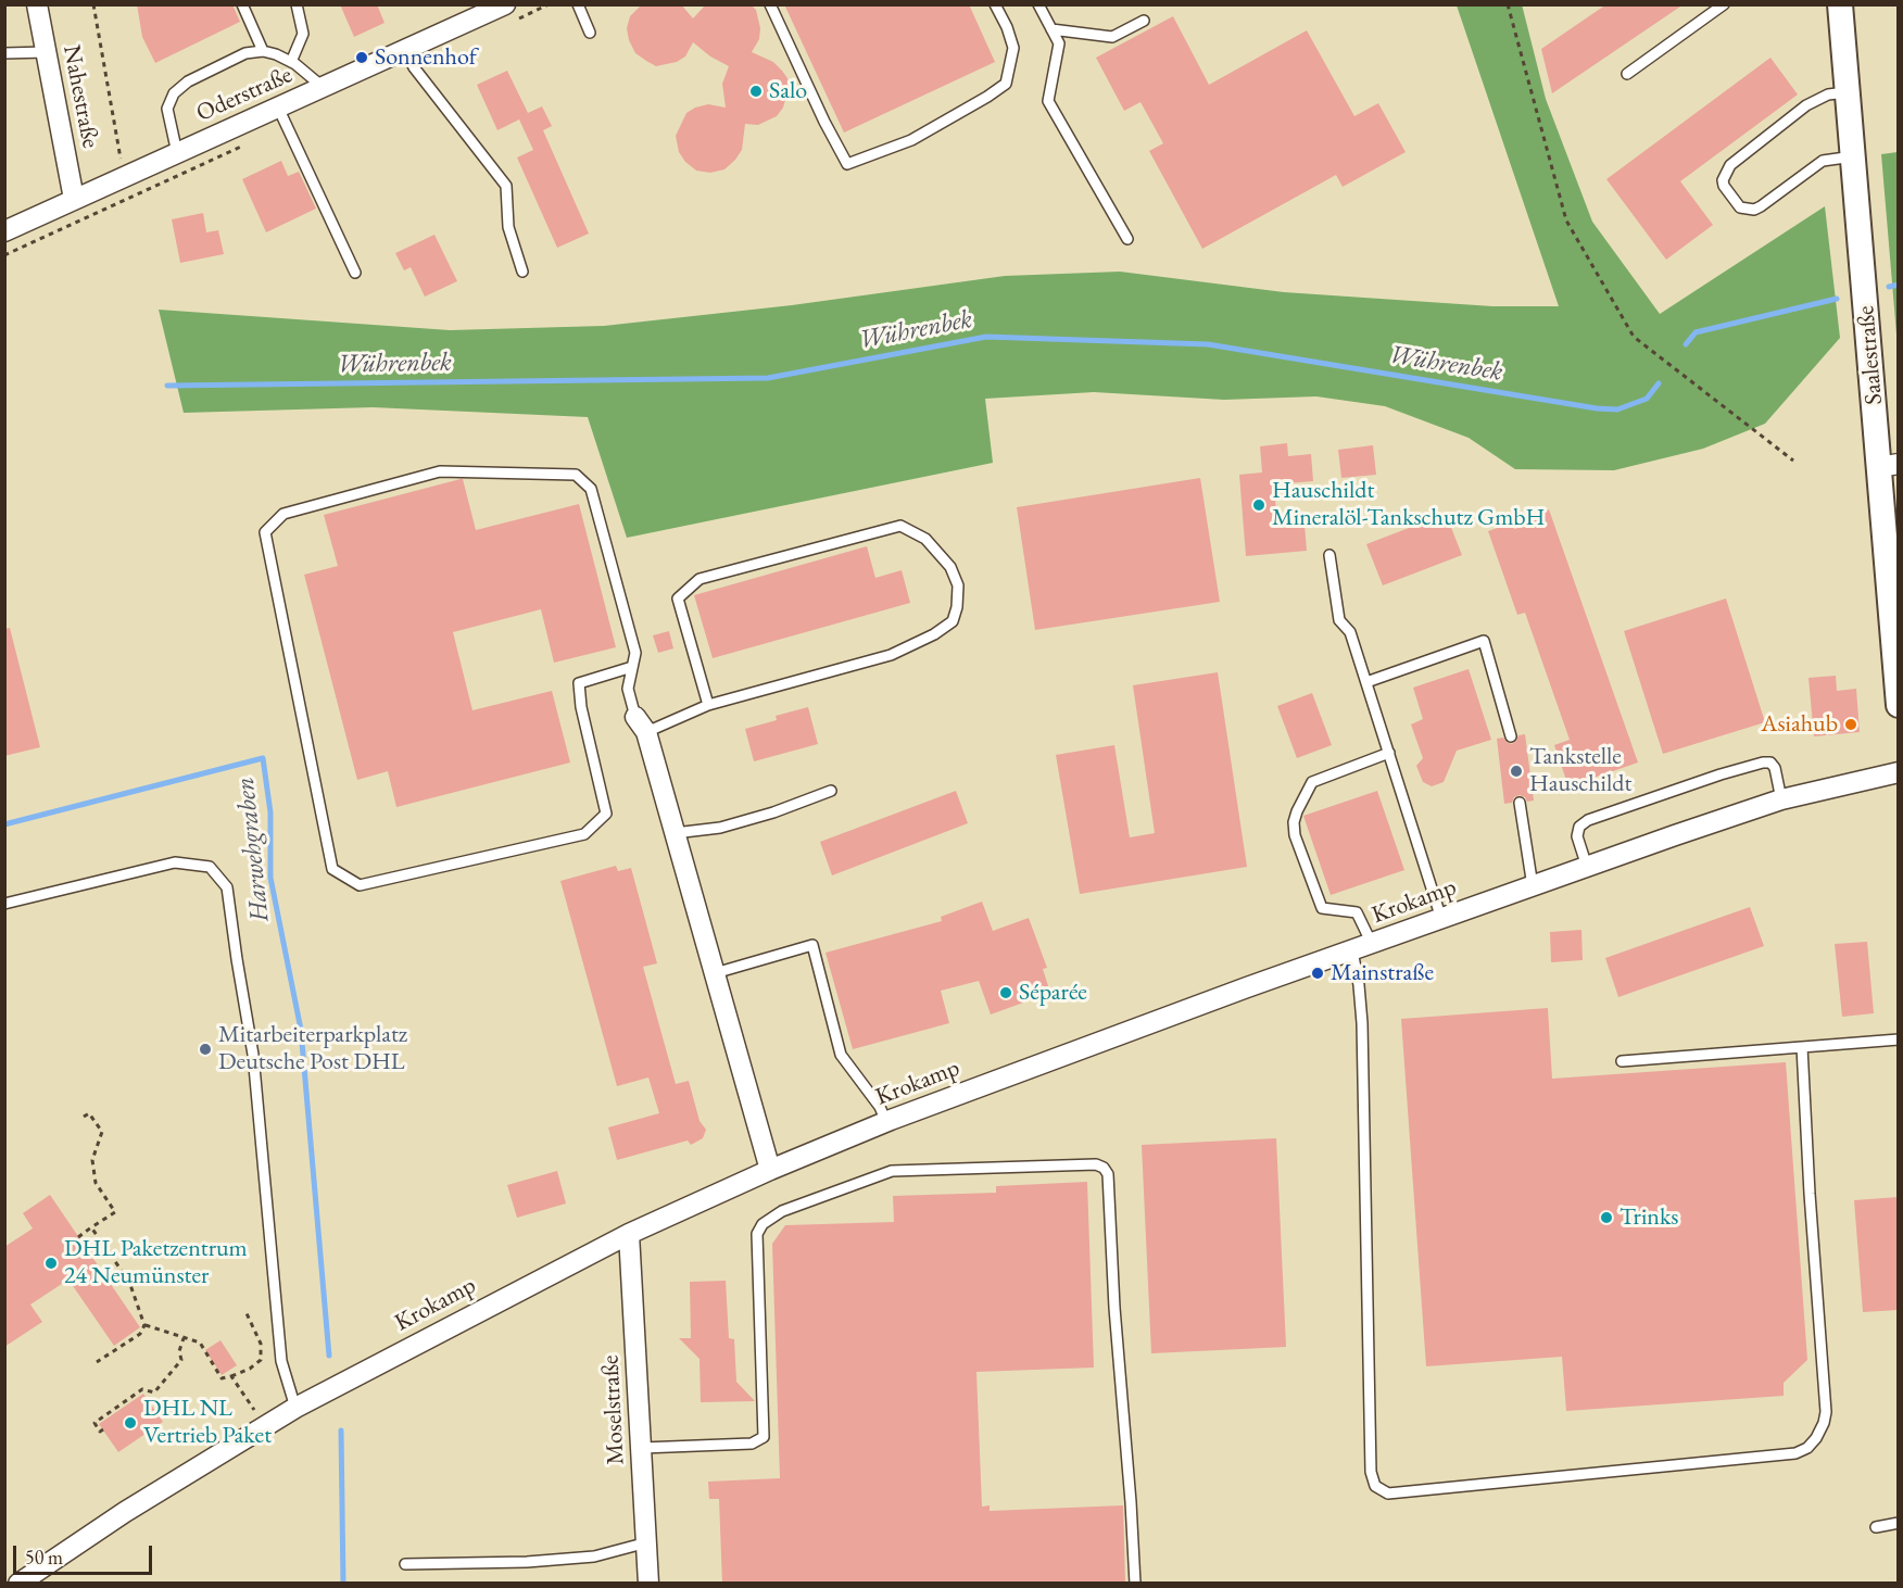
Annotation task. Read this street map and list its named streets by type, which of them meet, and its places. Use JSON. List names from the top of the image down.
{
  "streets": {
    "street": [
      "Oderstraße",
      "Nahestraße",
      "Saalestraße",
      "Krokamp",
      "Moselstraße"
    ]
  },
  "crossings": [
    ["Oderstraße", "Nahestraße"],
    ["Krokamp", "Moselstraße"]
  ],
  "water": ["Wührenbek", "Harwehgraben"],
  "places": [
    "Sonnenhof",
    "Salo",
    "Hauschildt Mineralöl-Tankschutz GmbH",
    "Asiahub",
    "Tankstelle Hauschildt",
    "Mainstraße",
    "Séparée",
    "Mitarbeiterparkplatz Deutsche Post DHL",
    "Trinks",
    "DHL Paketzentrum 24 Neumünster",
    "DHL NL Vertrieb Paket"
  ],
  "scale_bar": "50 m"
}
